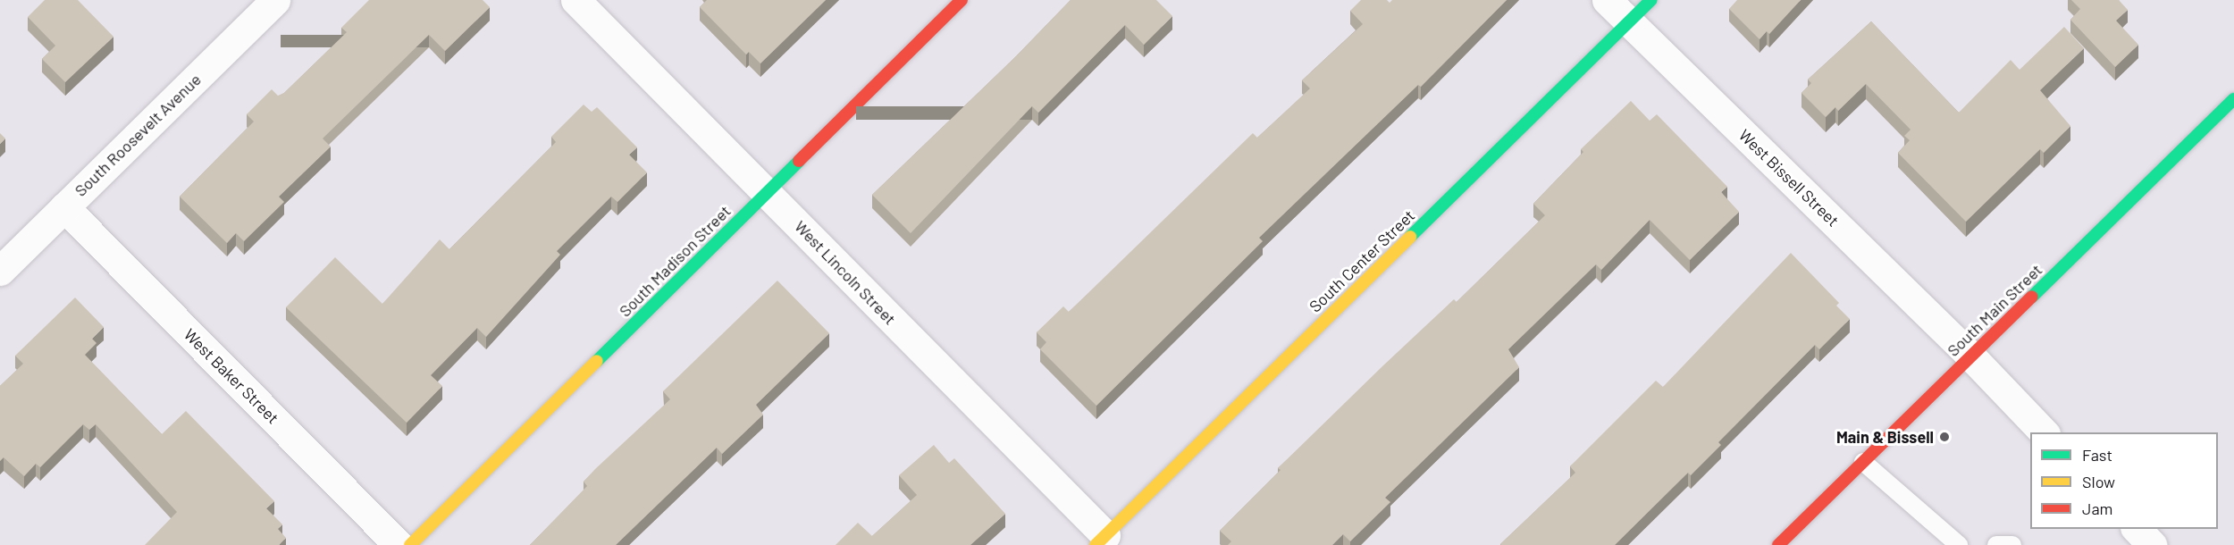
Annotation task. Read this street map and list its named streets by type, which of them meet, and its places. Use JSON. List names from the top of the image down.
{
  "streets": {
    "main road": ["South Madison Street", "South Center Street", "South Main Street"],
    "street": [
      "South Roosevelt Avenue",
      "West Bissell Street",
      "West Lincoln Street",
      "West Baker Street"
    ]
  },
  "crossings": [
    ["South Roosevelt Avenue", "West Baker Street"],
    ["West Bissell Street", "South Center Street"],
    ["West Bissell Street", "South Main Street"],
    ["South Madison Street", "West Lincoln Street"],
    ["South Center Street", "West Lincoln Street"]
  ],
  "places": ["Main & Bissell"],
  "legend": ["Fast", "Slow", "Jam"]
}
